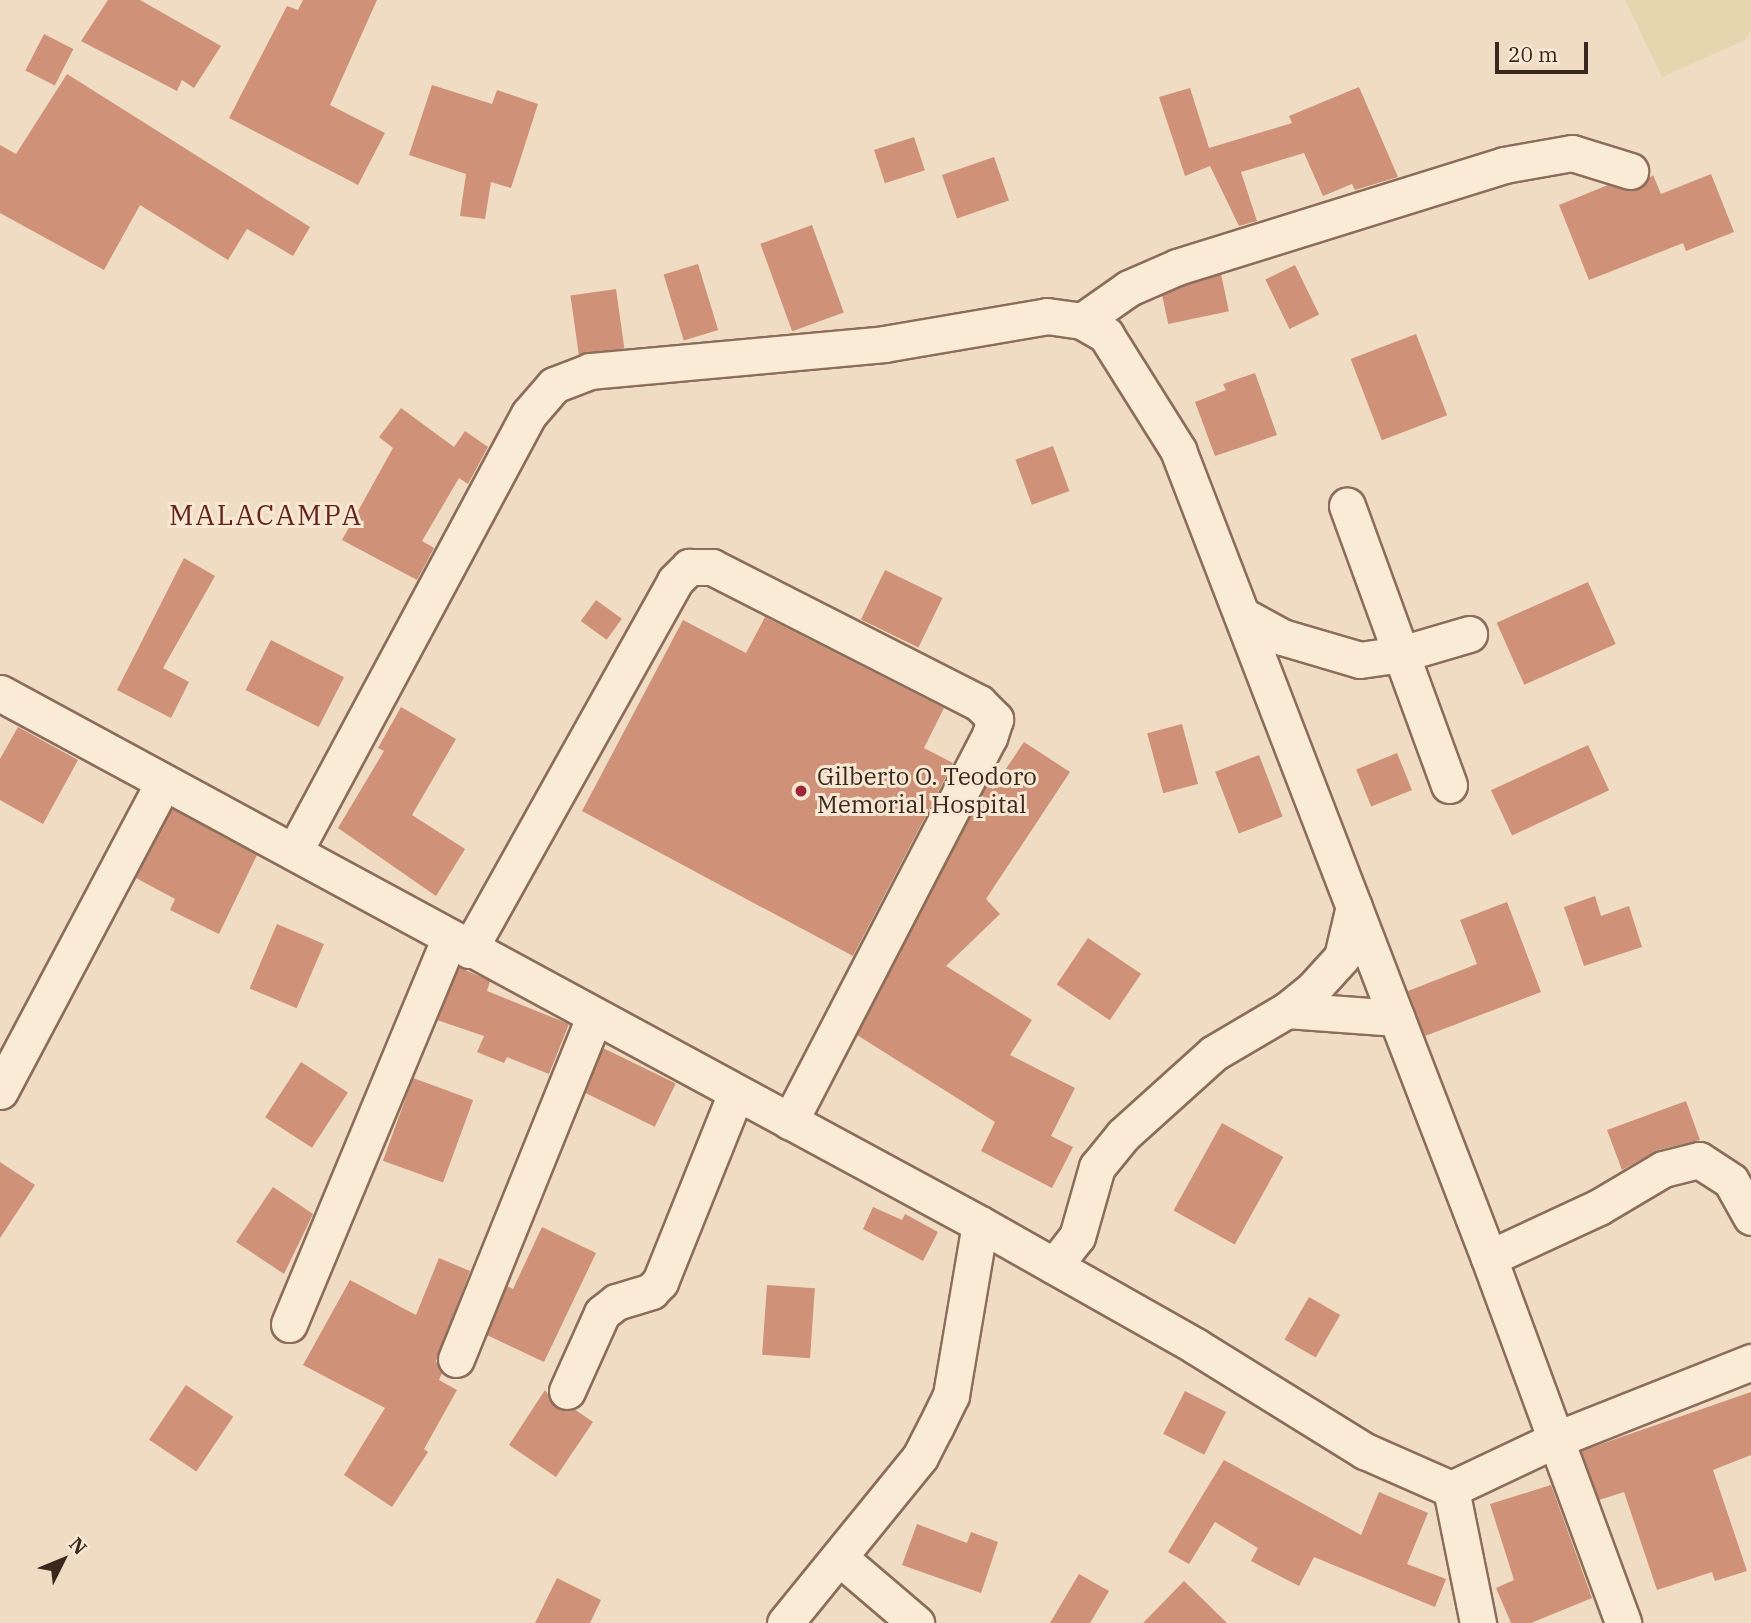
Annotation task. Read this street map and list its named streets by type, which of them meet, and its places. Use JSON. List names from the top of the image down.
{
  "districts": ["MALACAMPA"],
  "places": ["Gilberto O. Teodoro Memorial Hospital"],
  "scale_bar": "20 m",
  "north": "top right"
}
